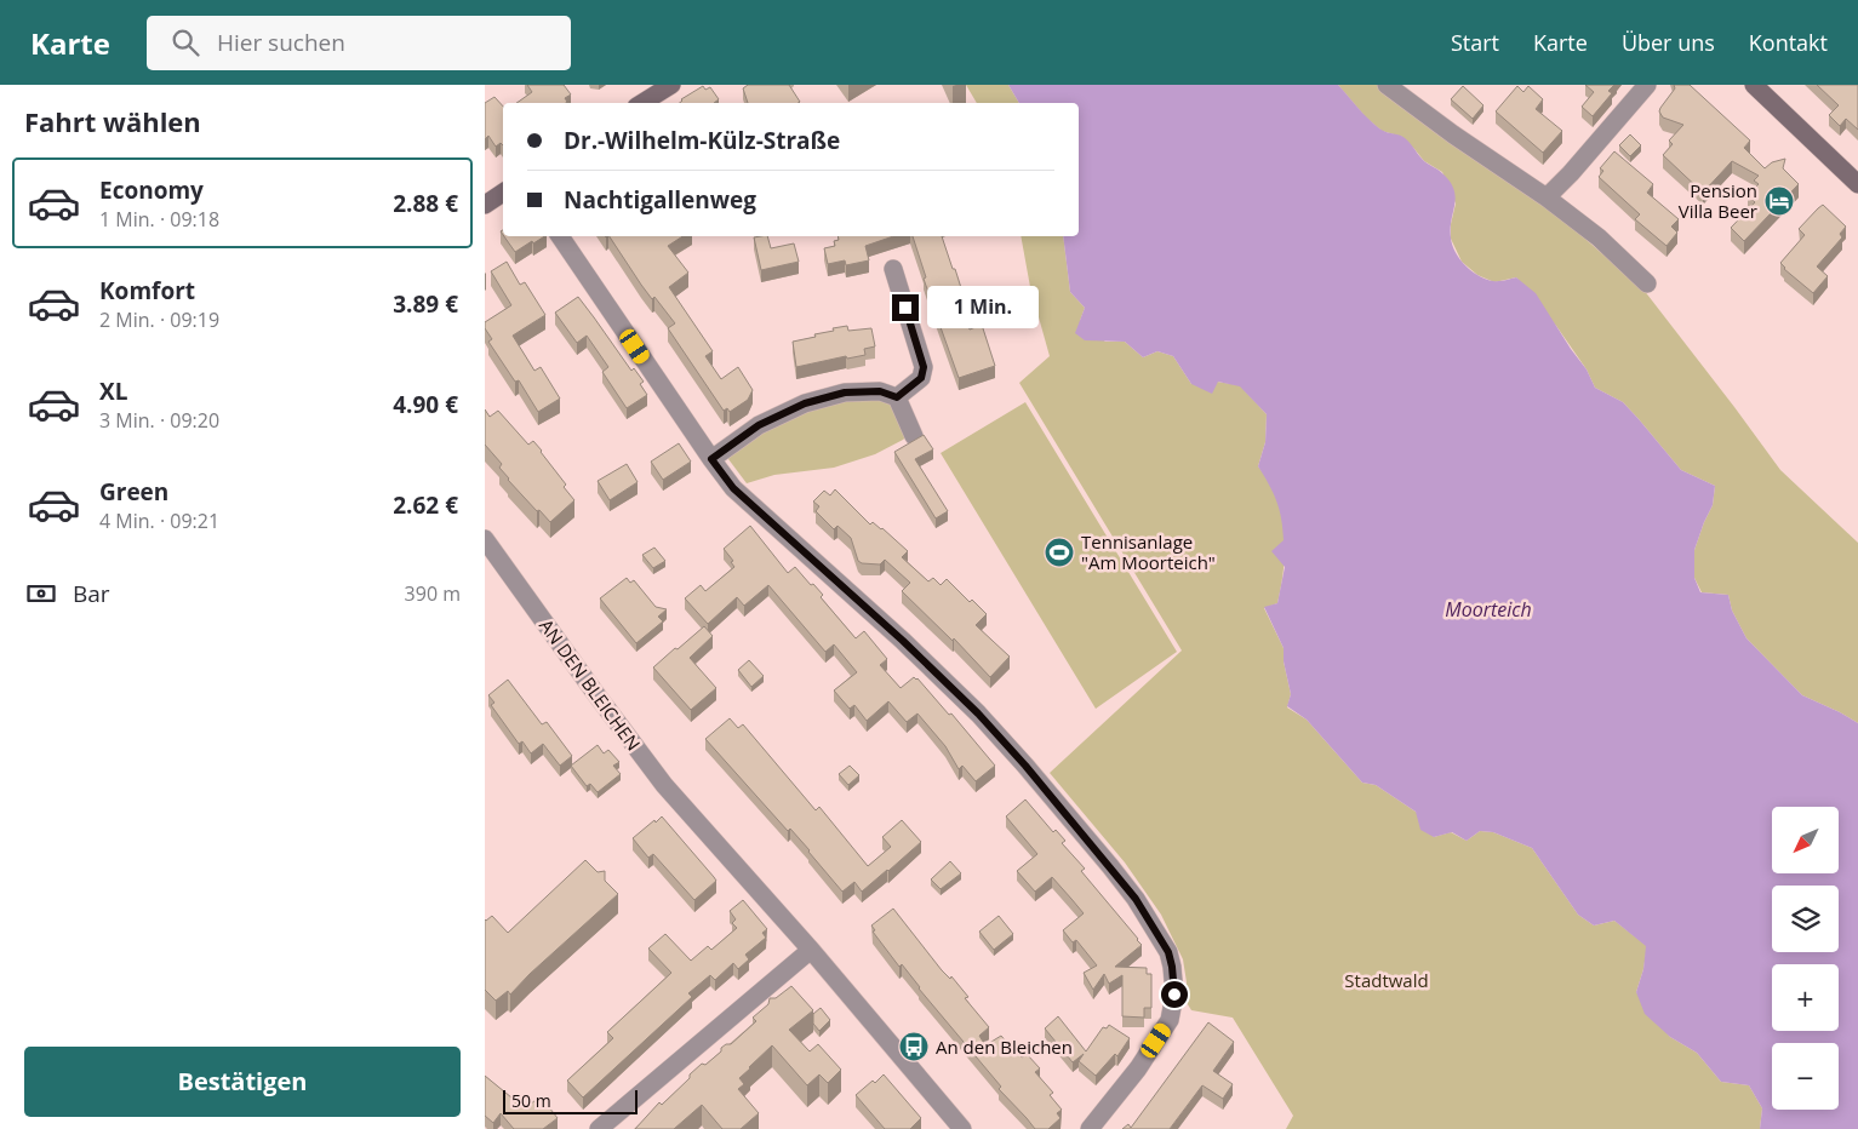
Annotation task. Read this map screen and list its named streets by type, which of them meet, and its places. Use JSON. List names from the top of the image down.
{
  "streets": {
    "street": ["AN DEN BLEICHEN"]
  },
  "water": ["Moorteich"],
  "parks": ["Stadtwald"],
  "places": {
    "hotel": ["Pension Villa Beer"],
    "sports": ["Tennisanlage \"Am Moorteich\""],
    "bus stop": ["An den Bleichen"]
  },
  "scale_bar": "50 m",
  "north": "bottom left",
  "page": {
    "header": "Karte",
    "search": "Hier suchen",
    "nav": [
      "Start",
      "Karte",
      "Über uns",
      "Kontakt"
    ],
    "heading": "Fahrt wählen",
    "banner": ["Dr.-Wilhelm-Külz-Straße", "Nachtigallenweg"],
    "list": [
      {
        "name": "Economy",
        "note": "1 Min. · 09:18",
        "value": "2.88 €"
      },
      {
        "name": "Komfort",
        "note": "2 Min. · 09:19",
        "value": "3.89 €"
      },
      {
        "name": "XL",
        "note": "3 Min. · 09:20",
        "value": "4.90 €"
      },
      {
        "name": "Green",
        "note": "4 Min. · 09:21",
        "value": "2.62 €"
      }
    ],
    "bubble": "1 Min.",
    "pay": ["Bar", "390 m"],
    "map_buttons": ["+", "−"],
    "buttons": "Bestätigen",
    "scale": "50 m"
  }
}
